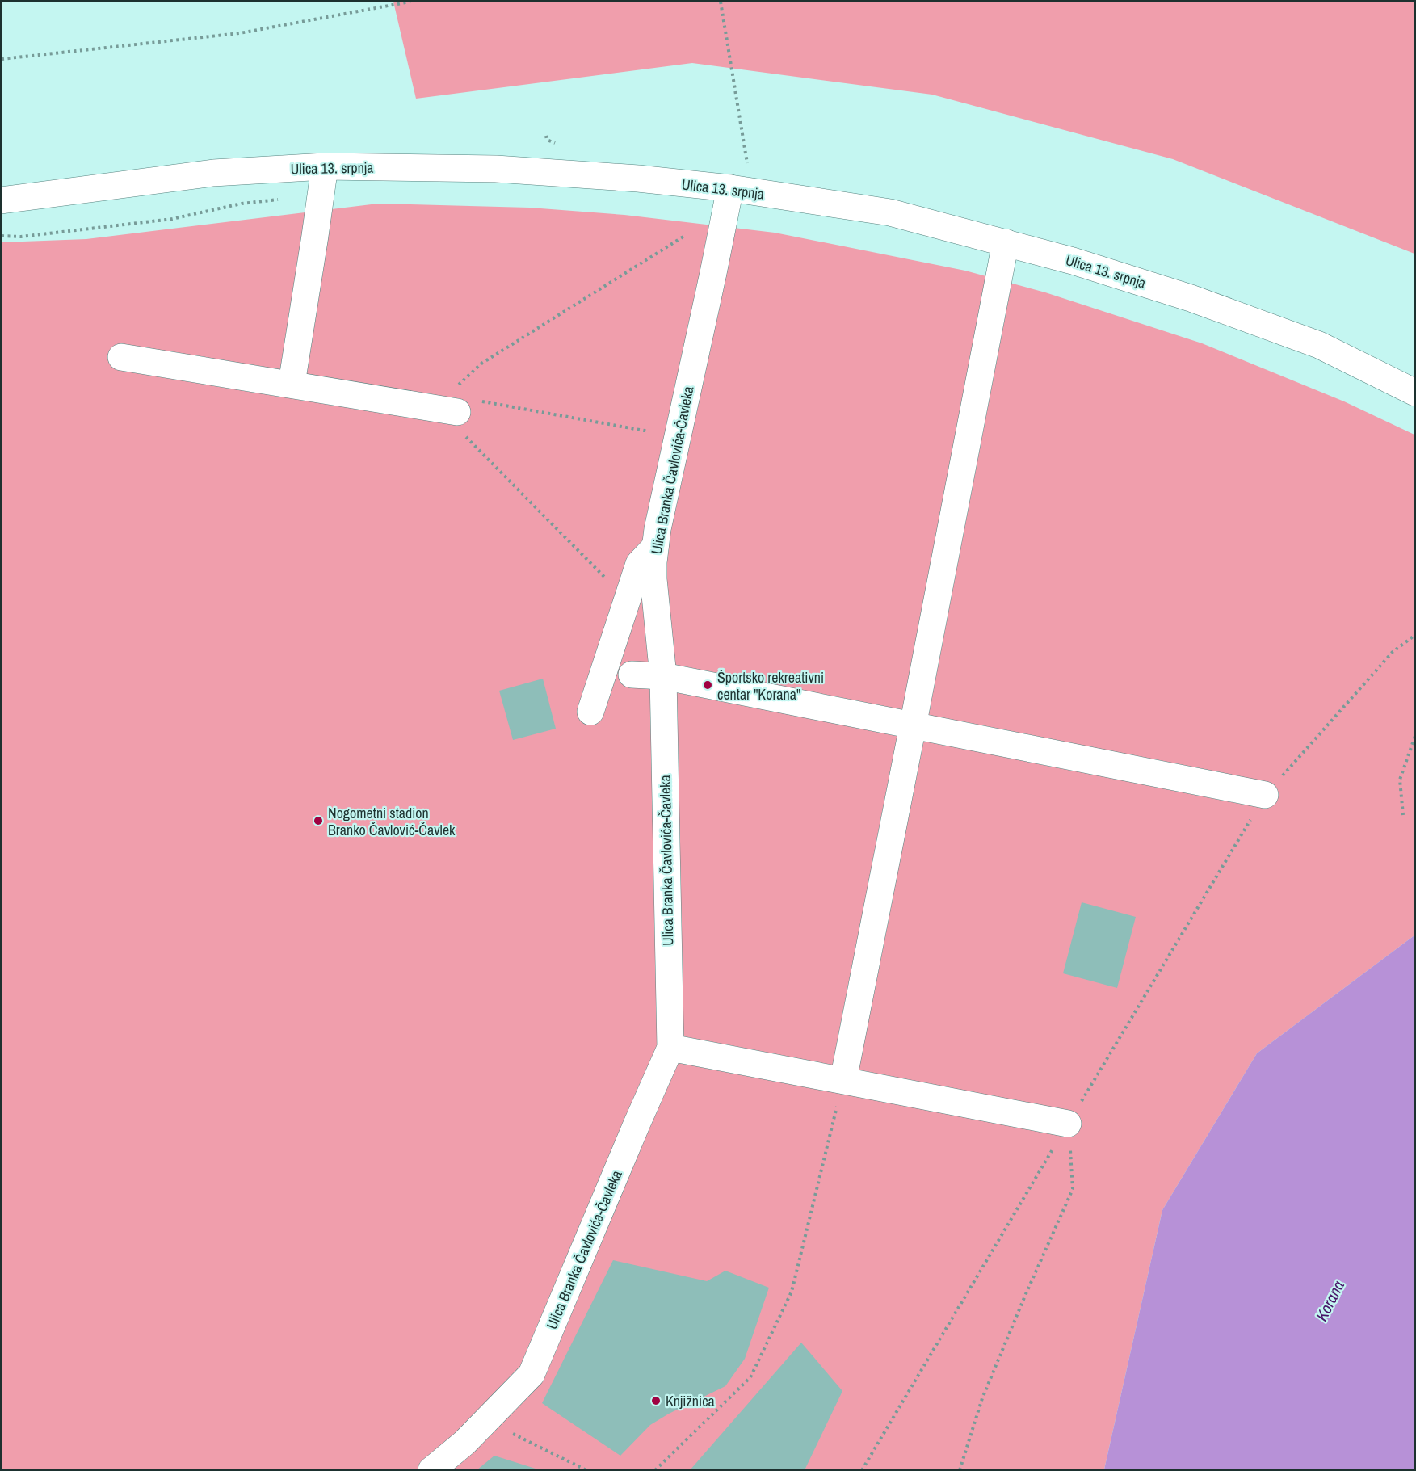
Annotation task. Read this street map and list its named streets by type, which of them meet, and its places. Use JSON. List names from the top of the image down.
{
  "streets": {
    "street": ["Ulica 13. srpnja", "Ulica Branka Čavlovića-Čavleka"]
  },
  "crossings": [
    ["Ulica 13. srpnja", "Ulica Branka Čavlovića-Čavleka"]
  ],
  "water": ["Korana"],
  "places": ["Športsko rekreativni centar \"Korana\"", "Nogometni stadion Branko Čavlović-Čavlek", "Knjižnica"]
}
